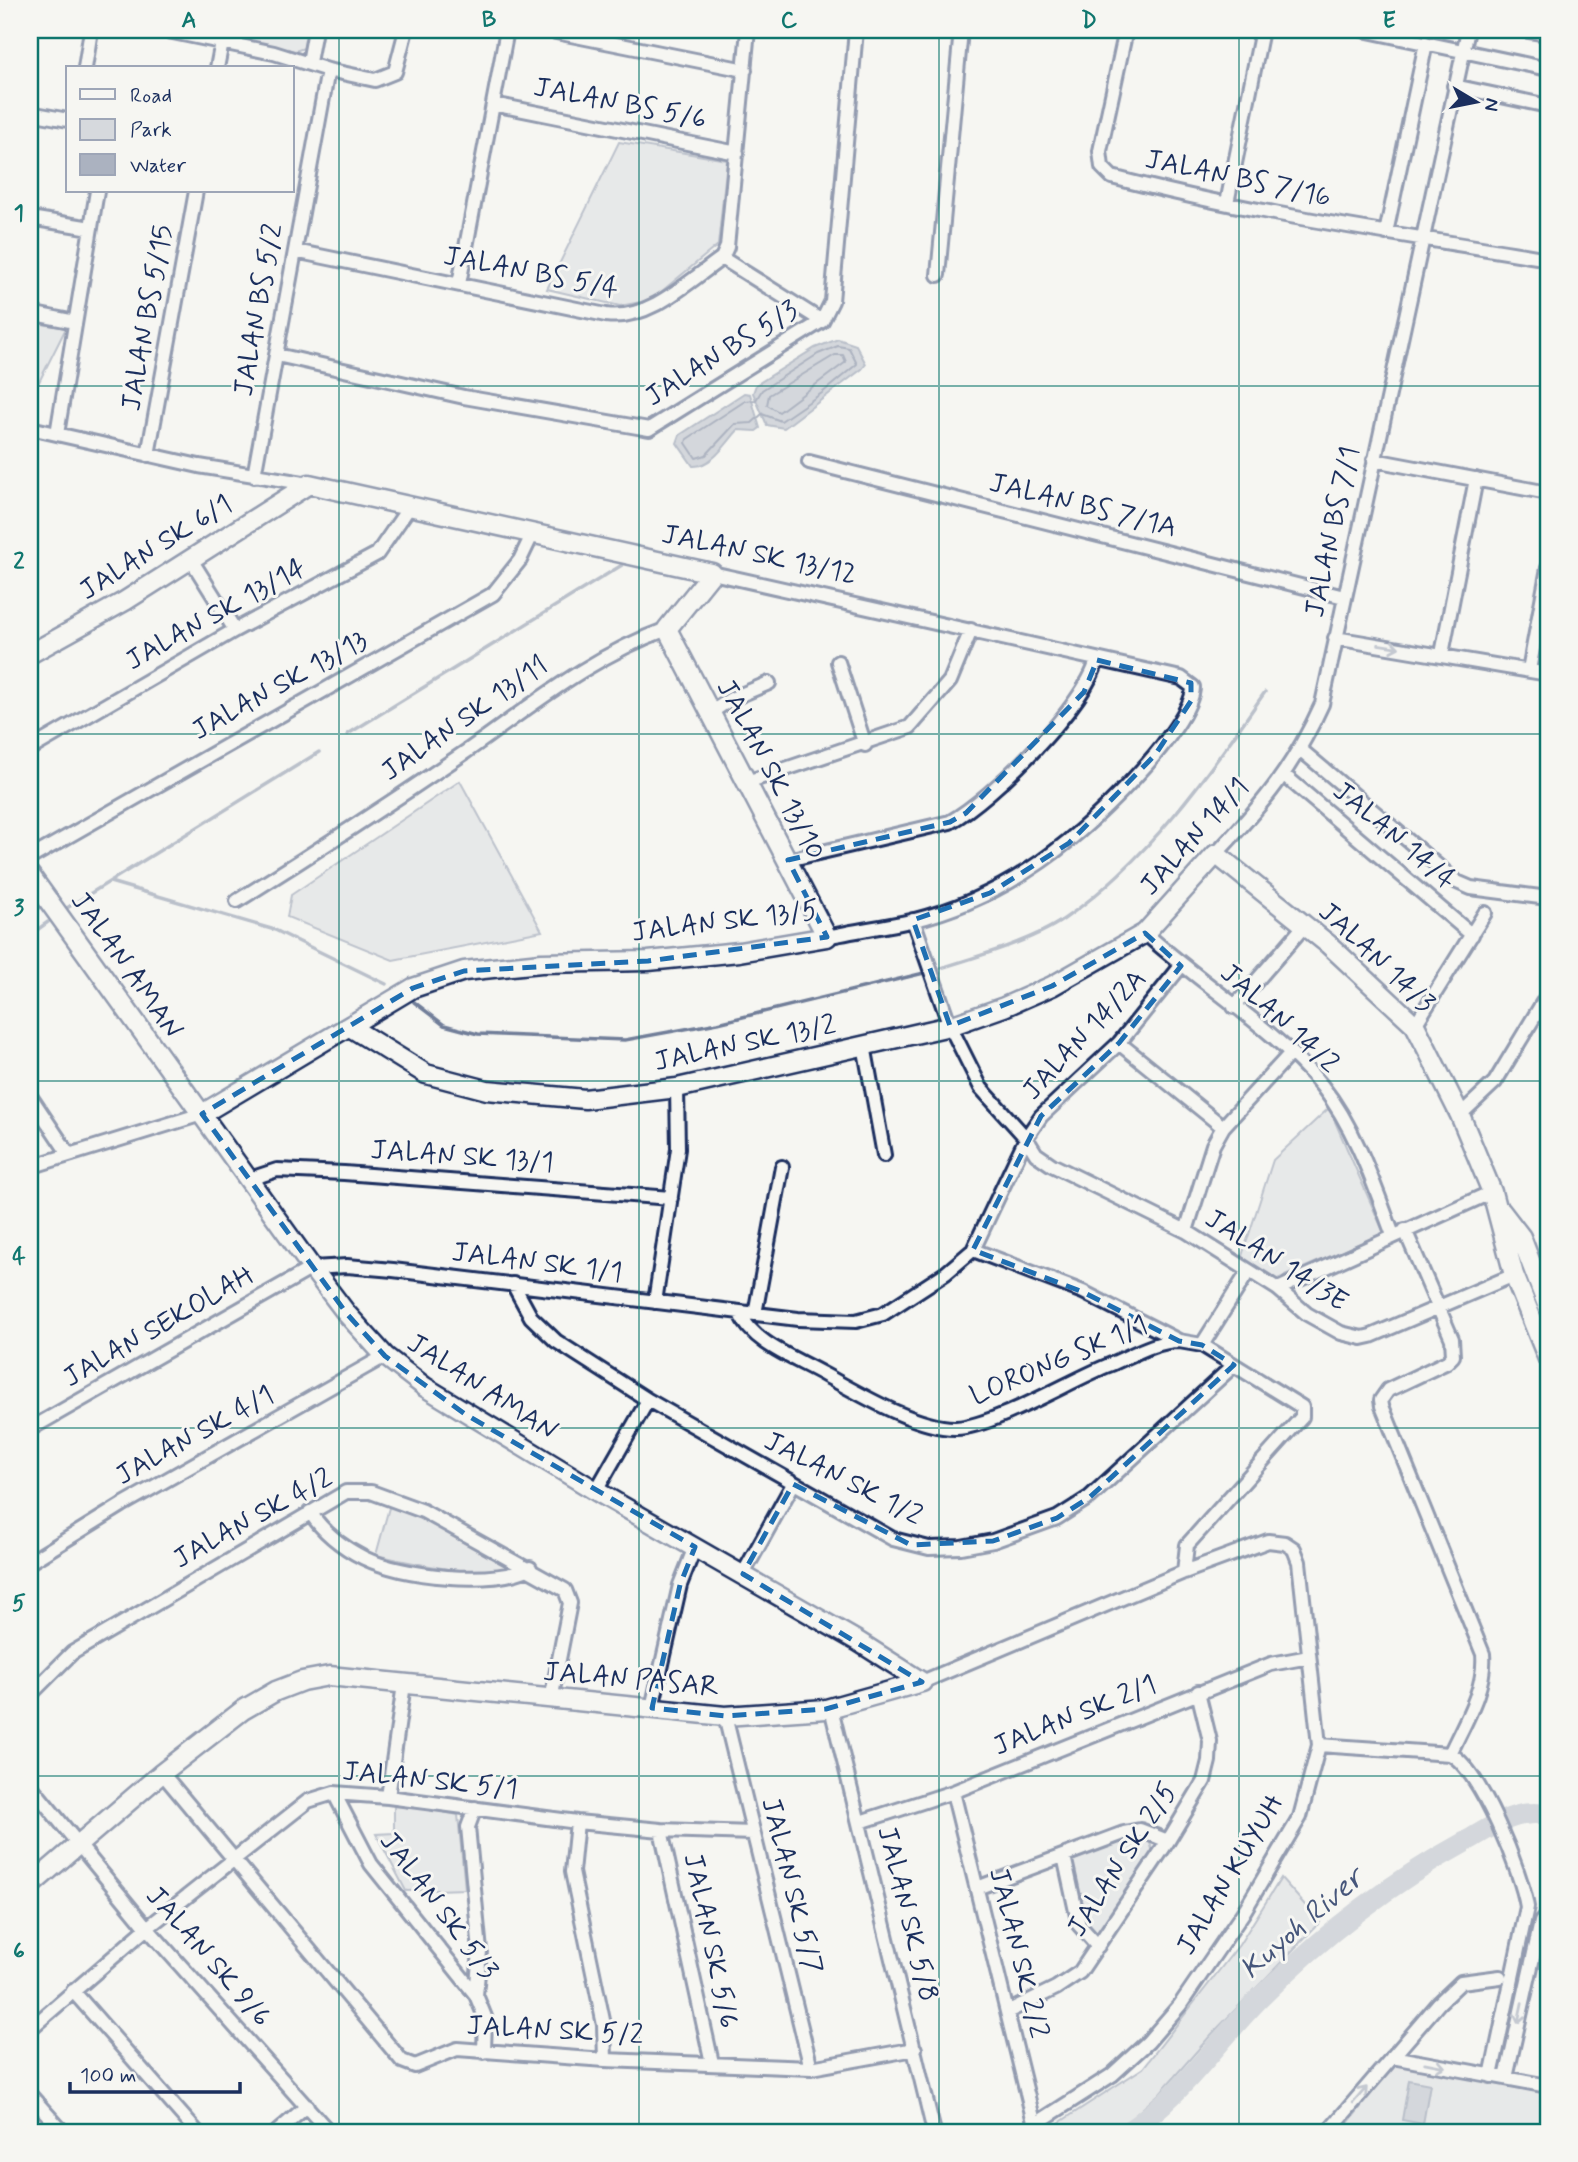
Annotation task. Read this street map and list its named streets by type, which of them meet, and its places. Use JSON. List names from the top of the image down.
{
  "streets": {
    "street": [
      "JALAN BS 5/6",
      "JALAN BS 7/16",
      "JALAN BS 5/4",
      "JALAN BS 5/2",
      "JALAN BS 5/15",
      "JALAN BS 5/3",
      "JALAN BS 7/1A",
      "JALAN BS 7/1",
      "JALAN SK 6/1",
      "JALAN SK 13/12",
      "JALAN SK 13/14",
      "JALAN SK 13/13",
      "JALAN SK 13/11",
      "JALAN SK 13/10",
      "JALAN 14/4",
      "JALAN 14/1",
      "JALAN SK 13/5",
      "JALAN 14/3",
      "JALAN AMAN",
      "JALAN 14/2",
      "JALAN 14/2A",
      "JALAN SK 13/2",
      "JALAN SK 13/1",
      "JALAN 14/3E",
      "JALAN SK 1/1",
      "JALAN SEKOLAH",
      "LORONG SK 1/1",
      "JALAN SK 4/1",
      "JALAN SK 1/2",
      "JALAN SK 4/2",
      "JALAN PASAR",
      "JALAN SK 2/1",
      "JALAN SK 5/1",
      "JALAN SK 2/5",
      "JALAN KUYUH",
      "JALAN SK 5/7",
      "JALAN SK 5/3",
      "JALAN SK 5/8",
      "JALAN SK 5/6",
      "JALAN SK 2/2",
      "JALAN SK 9/6",
      "JALAN SK 5/2"
    ]
  },
  "crossings": [
    ["JALAN BS 7/16", "JALAN BS 7/1"],
    ["JALAN BS 5/4", "JALAN BS 5/2"],
    ["JALAN BS 5/2", "JALAN BS 5/3"],
    ["JALAN BS 7/1A", "JALAN BS 7/1"],
    ["JALAN BS 7/1", "JALAN 14/4"],
    ["JALAN BS 7/1", "JALAN 14/1"],
    ["JALAN SK 6/1", "JALAN SK 13/12"],
    ["JALAN SK 13/12", "JALAN SK 13/14"],
    ["JALAN SK 13/12", "JALAN SK 13/13"],
    ["JALAN SK 13/12", "JALAN SK 13/5"],
    ["JALAN SK 13/11", "JALAN SK 13/10"],
    ["JALAN SK 13/10", "JALAN SK 13/5"],
    ["JALAN 14/4", "JALAN 14/1"],
    ["JALAN 14/1", "JALAN 14/3"],
    ["JALAN 14/1", "JALAN 14/2"],
    ["JALAN 14/1", "JALAN SK 13/2"],
    ["JALAN SK 13/5", "JALAN AMAN"],
    ["JALAN SK 13/5", "JALAN SK 13/2"],
    ["JALAN SK 13/5", "JALAN 14/3E"],
    ["JALAN 14/3", "JALAN 14/3E"],
    ["JALAN AMAN", "JALAN SK 13/1"],
    ["JALAN AMAN", "JALAN SK 1/1"],
    ["JALAN AMAN", "JALAN SEKOLAH"],
    ["JALAN AMAN", "JALAN SK 4/1"],
    ["JALAN AMAN", "JALAN PASAR"],
    ["JALAN 14/2", "JALAN 14/2A"],
    ["JALAN 14/2", "JALAN SK 13/2"],
    ["JALAN 14/2", "JALAN 14/3E"],
    ["JALAN 14/2A", "JALAN 14/3E"],
    ["JALAN 14/2A", "JALAN SK 1/1"],
    ["JALAN SK 13/2", "JALAN 14/3E"],
    ["JALAN 14/3E", "JALAN SK 1/1"],
    ["JALAN SK 1/1", "JALAN SEKOLAH"],
    ["JALAN SK 1/1", "LORONG SK 1/1"],
    ["JALAN SK 1/1", "JALAN SK 1/2"],
    ["JALAN SK 4/2", "JALAN PASAR"],
    ["JALAN PASAR", "JALAN KUYUH"],
    ["JALAN PASAR", "JALAN SK 5/7"],
    ["JALAN PASAR", "JALAN SK 5/8"],
    ["JALAN PASAR", "JALAN SK 9/6"],
    ["JALAN PASAR", "JALAN SK 5/2"],
    ["JALAN SK 2/1", "JALAN SK 2/5"],
    ["JALAN SK 2/1", "JALAN KUYUH"],
    ["JALAN SK 2/1", "JALAN SK 5/8"],
    ["JALAN SK 2/1", "JALAN SK 2/2"],
    ["JALAN SK 5/1", "JALAN SK 5/7"],
    ["JALAN SK 5/1", "JALAN SK 5/3"],
    ["JALAN SK 5/1", "JALAN SK 5/6"],
    ["JALAN SK 5/1", "JALAN SK 9/6"],
    ["JALAN SK 5/1", "JALAN SK 5/2"],
    ["JALAN SK 2/5", "JALAN SK 2/2"],
    ["JALAN KUYUH", "JALAN SK 2/2"],
    ["JALAN SK 5/7", "JALAN SK 5/2"],
    ["JALAN SK 5/3", "JALAN SK 5/2"],
    ["JALAN SK 5/8", "JALAN SK 5/2"],
    ["JALAN SK 5/6", "JALAN SK 5/2"]
  ],
  "water": ["Kuyoh River"],
  "legend": ["Road", "Park", "Water"],
  "scale_bar": "100 m",
  "north": "right",
  "grid": {
    "columns": [
      "A",
      "B",
      "C",
      "D",
      "E"
    ],
    "rows": [
      "1",
      "2",
      "3",
      "4",
      "5",
      "6"
    ]
  }
}
